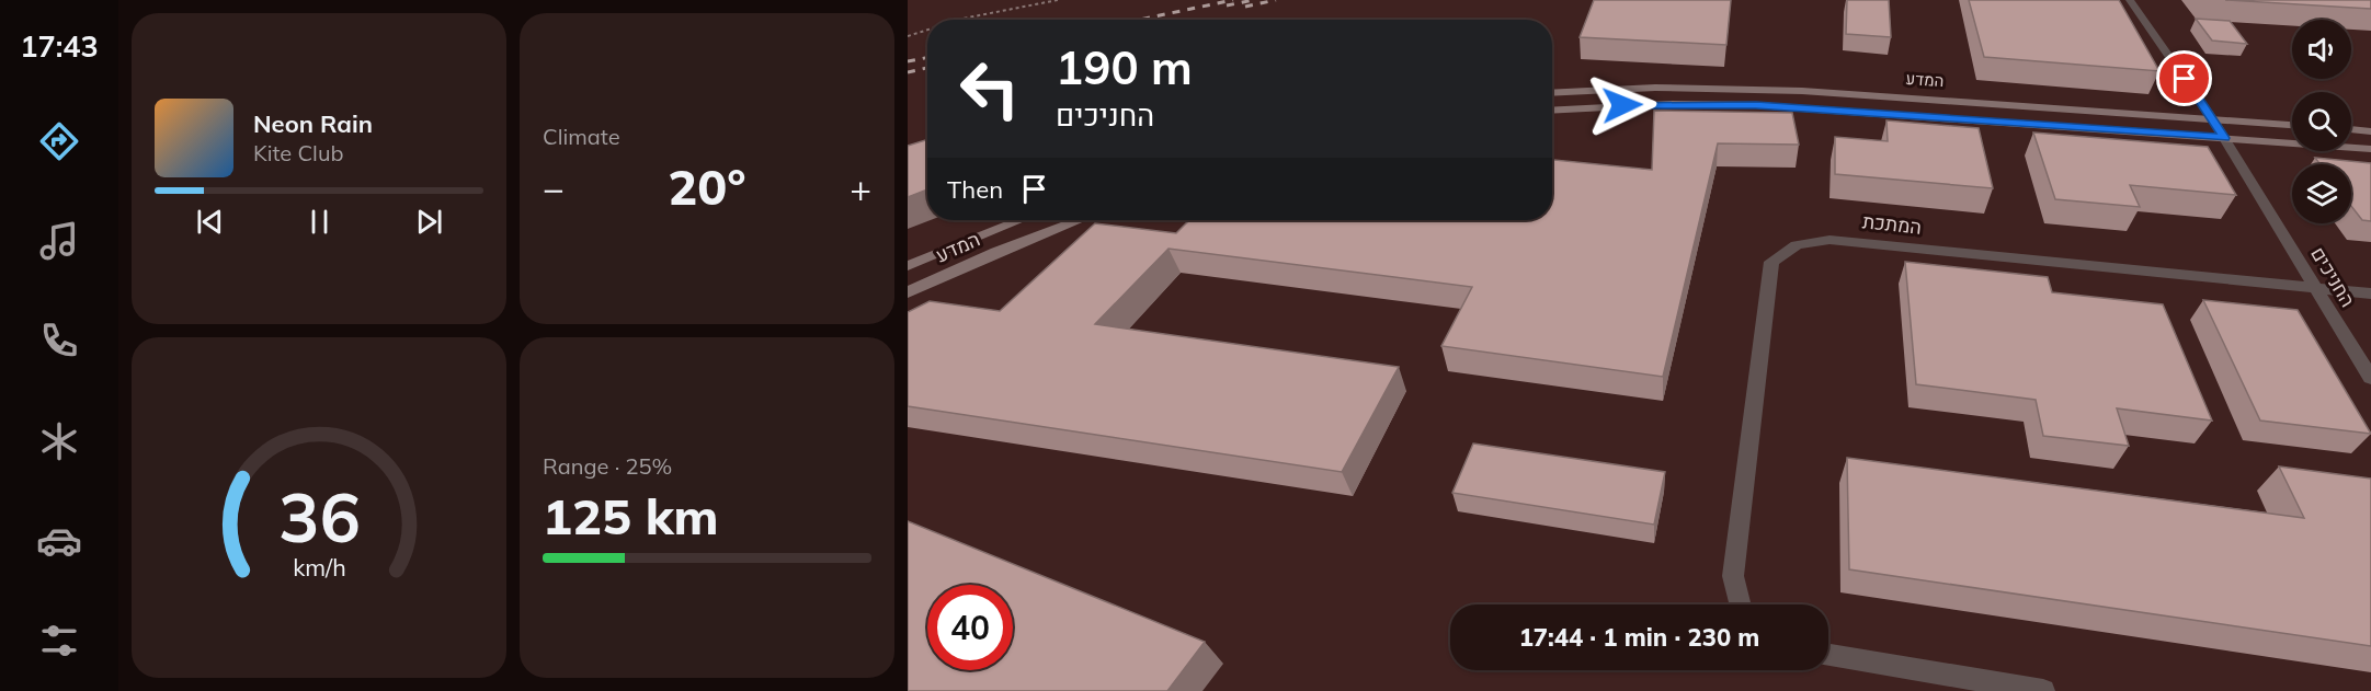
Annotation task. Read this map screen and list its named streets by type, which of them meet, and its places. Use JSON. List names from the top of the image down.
{
  "streets": {
    "street": ["המדע", "המתכת", "החניכים"]
  },
  "crossings": [
    ["המדע", "החניכים"],
    ["המתכת", "החניכים"]
  ],
  "page": {
    "tabs": "17:43",
    "tile": [
      "Climate",
      ["Range · 25%", "125 km"]
    ],
    "turn": ["190 m", "החניכים"],
    "song": ["Neon Rain", "Kite Club"],
    "then": "Then",
    "heat": ["−", "20°", "+"],
    "limit": "40",
    "trip": "17:44 · 1 min · 230 m",
    "gauge": ["36", "km/h"]
  }
}
